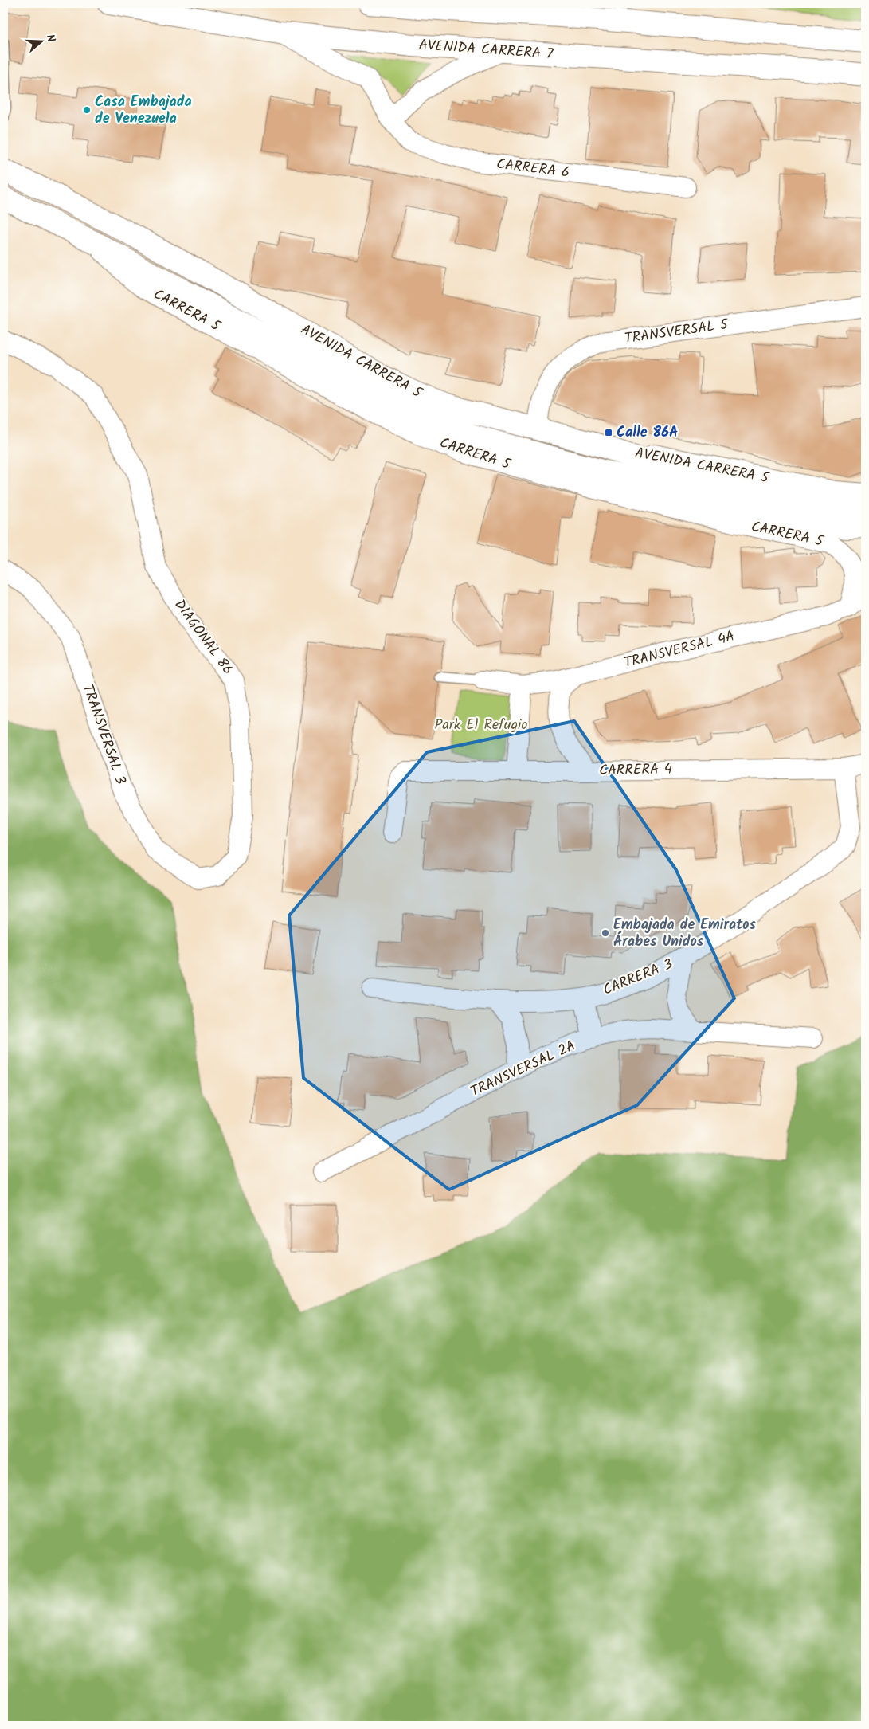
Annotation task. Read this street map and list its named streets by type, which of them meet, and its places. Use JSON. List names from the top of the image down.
{
  "streets": {
    "main road": ["AVENIDA CARRERA 7", "AVENIDA CARRERA 5"],
    "street": [
      "CARRERA 6",
      "CARRERA 5",
      "TRANSVERSAL 5",
      "DIAGONAL 86",
      "TRANSVERSAL 4A",
      "TRANSVERSAL 3",
      "CARRERA 4",
      "CARRERA 3",
      "TRANSVERSAL 2A"
    ]
  },
  "crossings": [
    ["AVENIDA CARRERA 7", "CARRERA 6"],
    ["CARRERA 5", "AVENIDA CARRERA 5"],
    ["CARRERA 5", "TRANSVERSAL 4A"],
    ["TRANSVERSAL 5", "AVENIDA CARRERA 5"],
    ["DIAGONAL 86", "TRANSVERSAL 3"],
    ["CARRERA 4", "CARRERA 3"]
  ],
  "parks": ["Park El Refugio"],
  "places": {
    "other": ["Casa Embajada de Venezuela", "Embajada de Emiratos Árabes Unidos"],
    "transit": ["Calle 86A"]
  },
  "north": "right"
}
